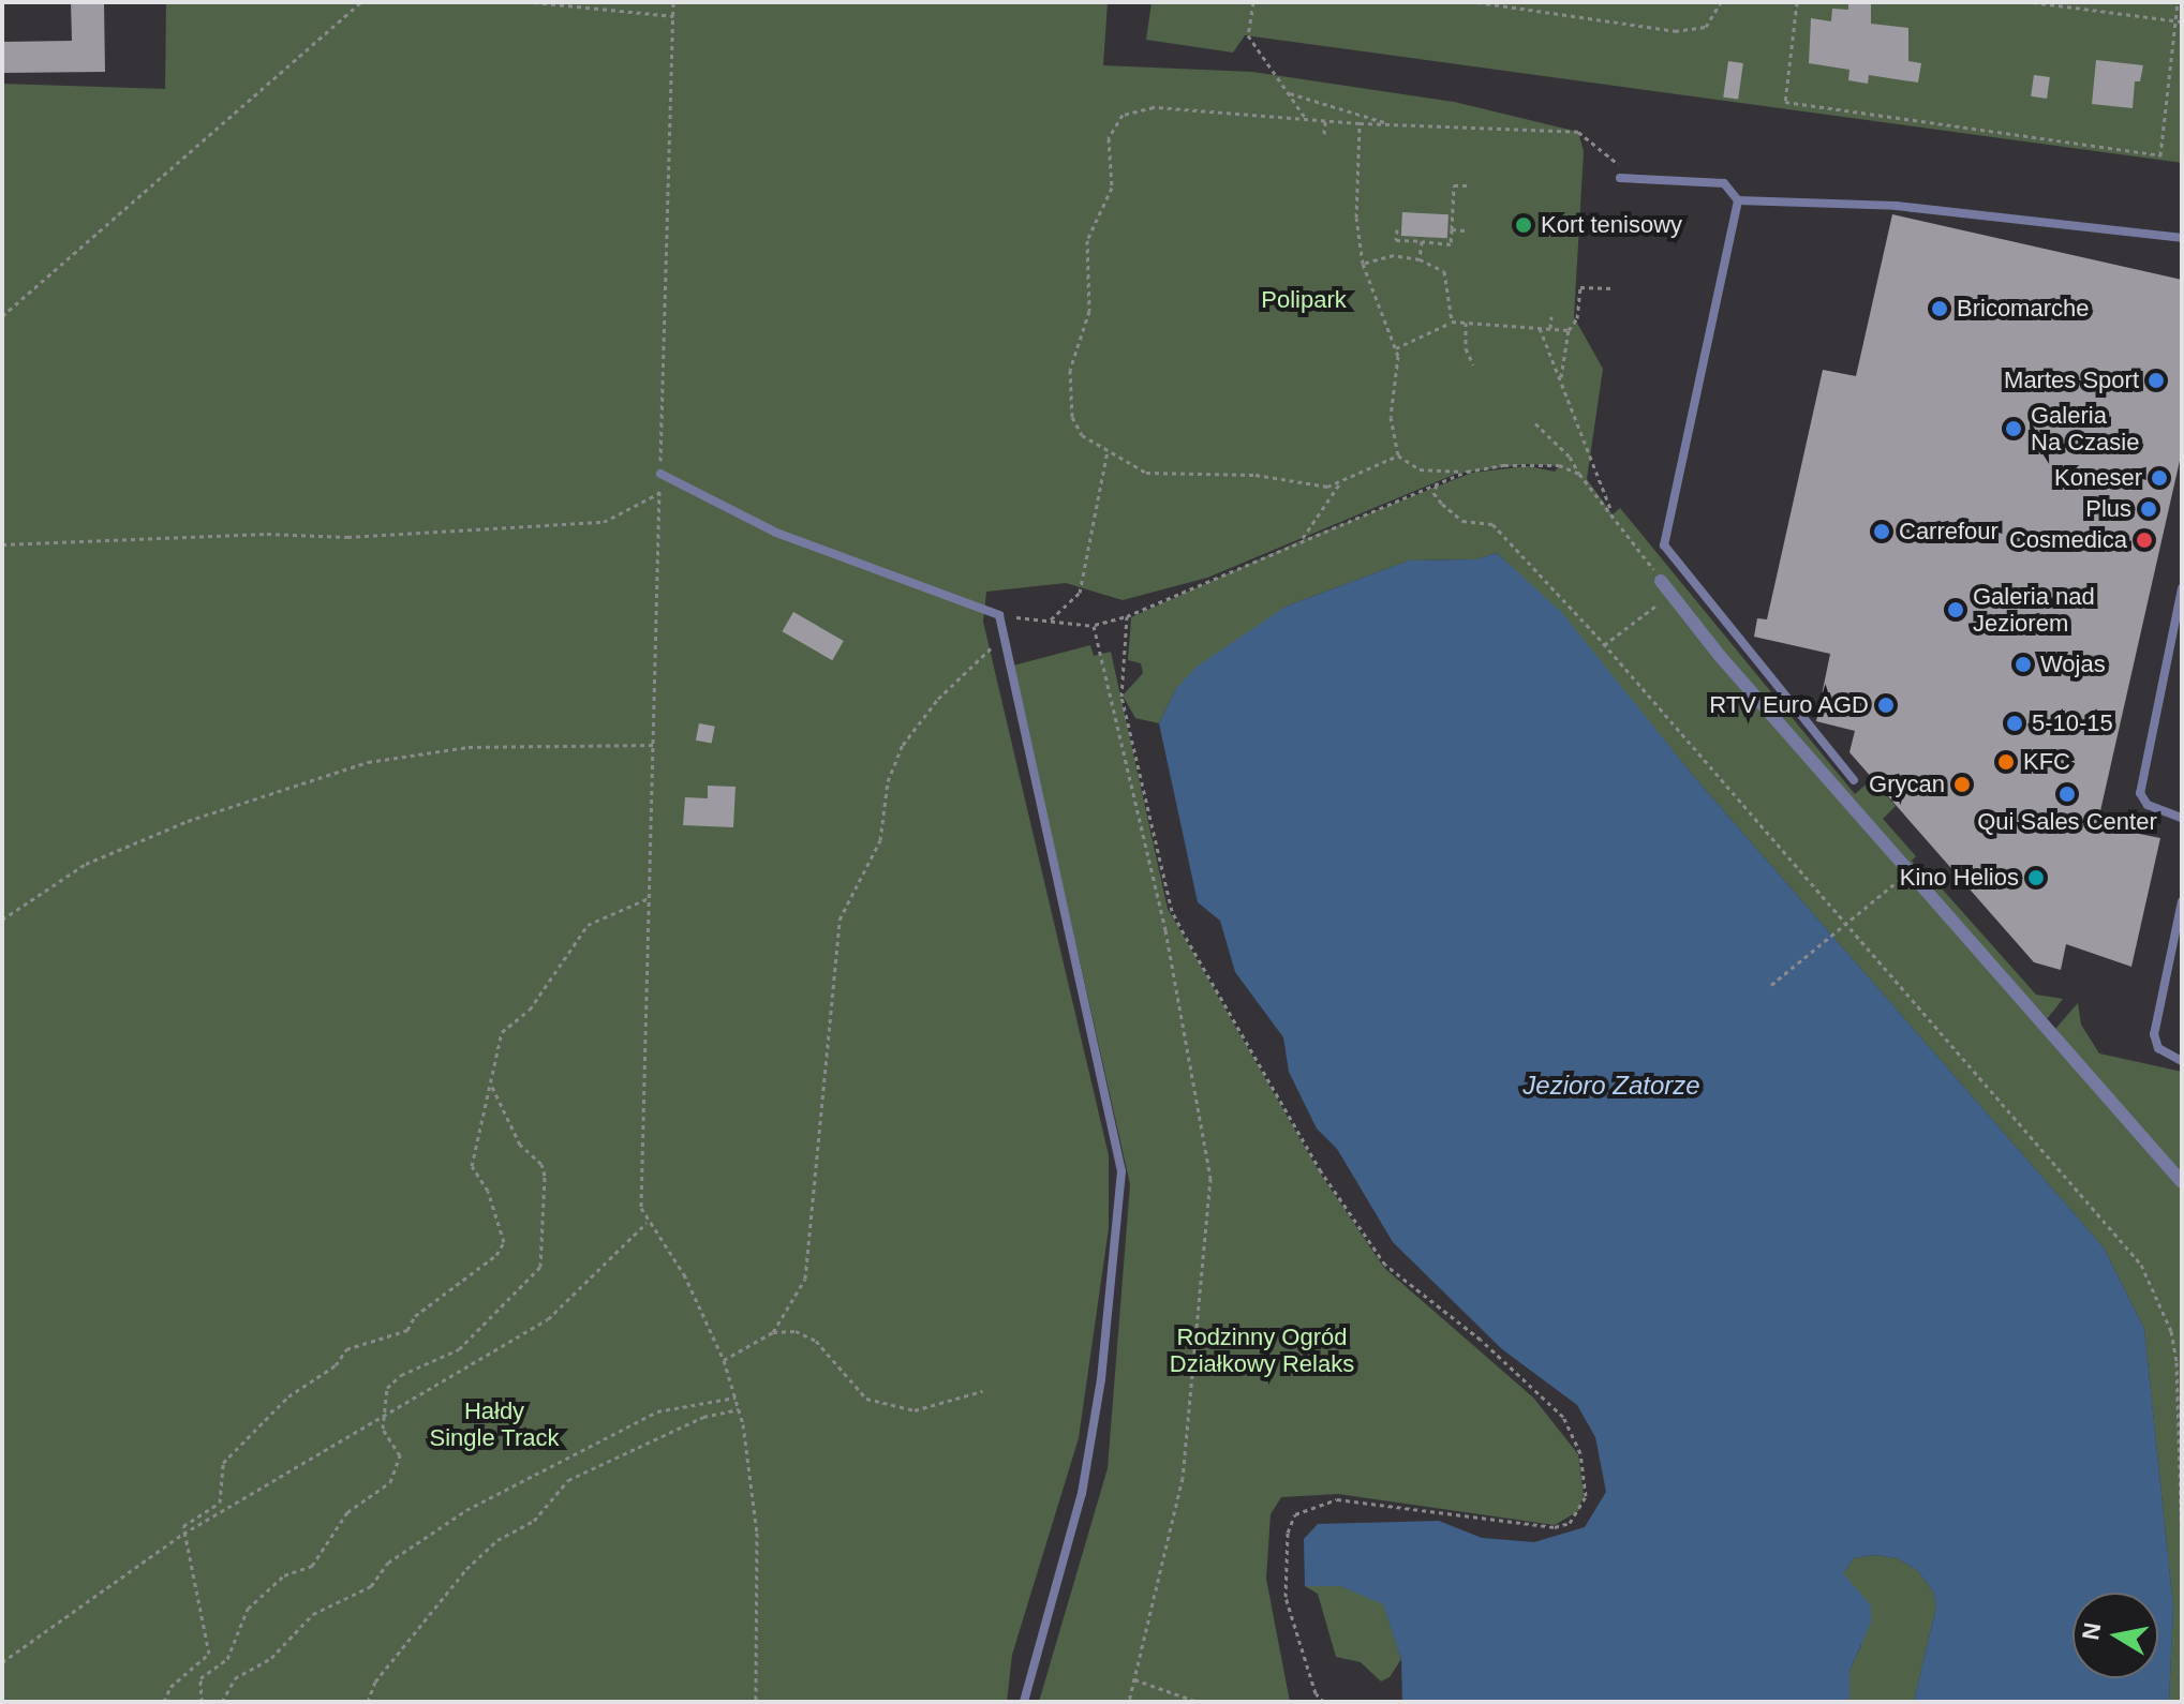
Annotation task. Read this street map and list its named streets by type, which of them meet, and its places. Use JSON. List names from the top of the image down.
{
  "water": ["Jezioro Zatorze"],
  "parks": ["Polipark", "Rodzinny Ogród Działkowy Relaks", "Hałdy Single Track"],
  "places": [
    "Kort tenisowy",
    "Bricomarche",
    "Martes Sport",
    "Galeria Na Czasie",
    "Koneser",
    "Plus",
    "Carrefour",
    "Cosmedica",
    "Galeria nad Jeziorem",
    "Wojas",
    "RTV Euro AGD",
    "5-10-15",
    "KFC",
    "Grycan",
    "Qui Sales Center",
    "Kino Helios"
  ],
  "north": "left"
}
